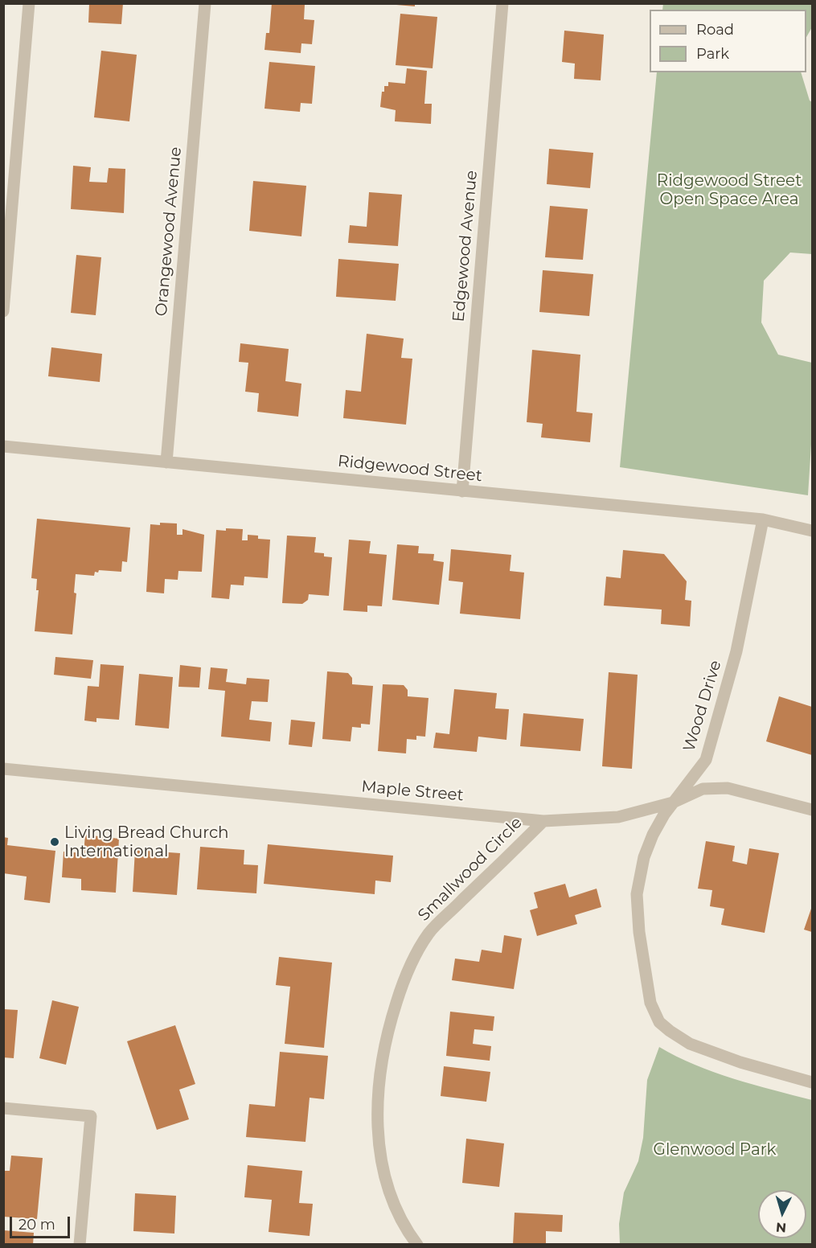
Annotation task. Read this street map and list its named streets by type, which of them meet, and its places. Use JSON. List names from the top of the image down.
{
  "streets": {
    "street": [
      "Orangewood Avenue",
      "Edgewood Avenue",
      "Ridgewood Street",
      "Wood Drive",
      "Maple Street",
      "Smallwood Circle"
    ]
  },
  "crossings": [
    ["Orangewood Avenue", "Ridgewood Street"],
    ["Edgewood Avenue", "Ridgewood Street"],
    ["Ridgewood Street", "Wood Drive"],
    ["Wood Drive", "Maple Street"],
    ["Maple Street", "Smallwood Circle"]
  ],
  "parks": ["Ridgewood Street Open Space Area", "Glenwood Park"],
  "places": ["Living Bread Church International"],
  "legend": ["Road", "Park"],
  "scale_bar": "20 m",
  "north": "bottom"
}
